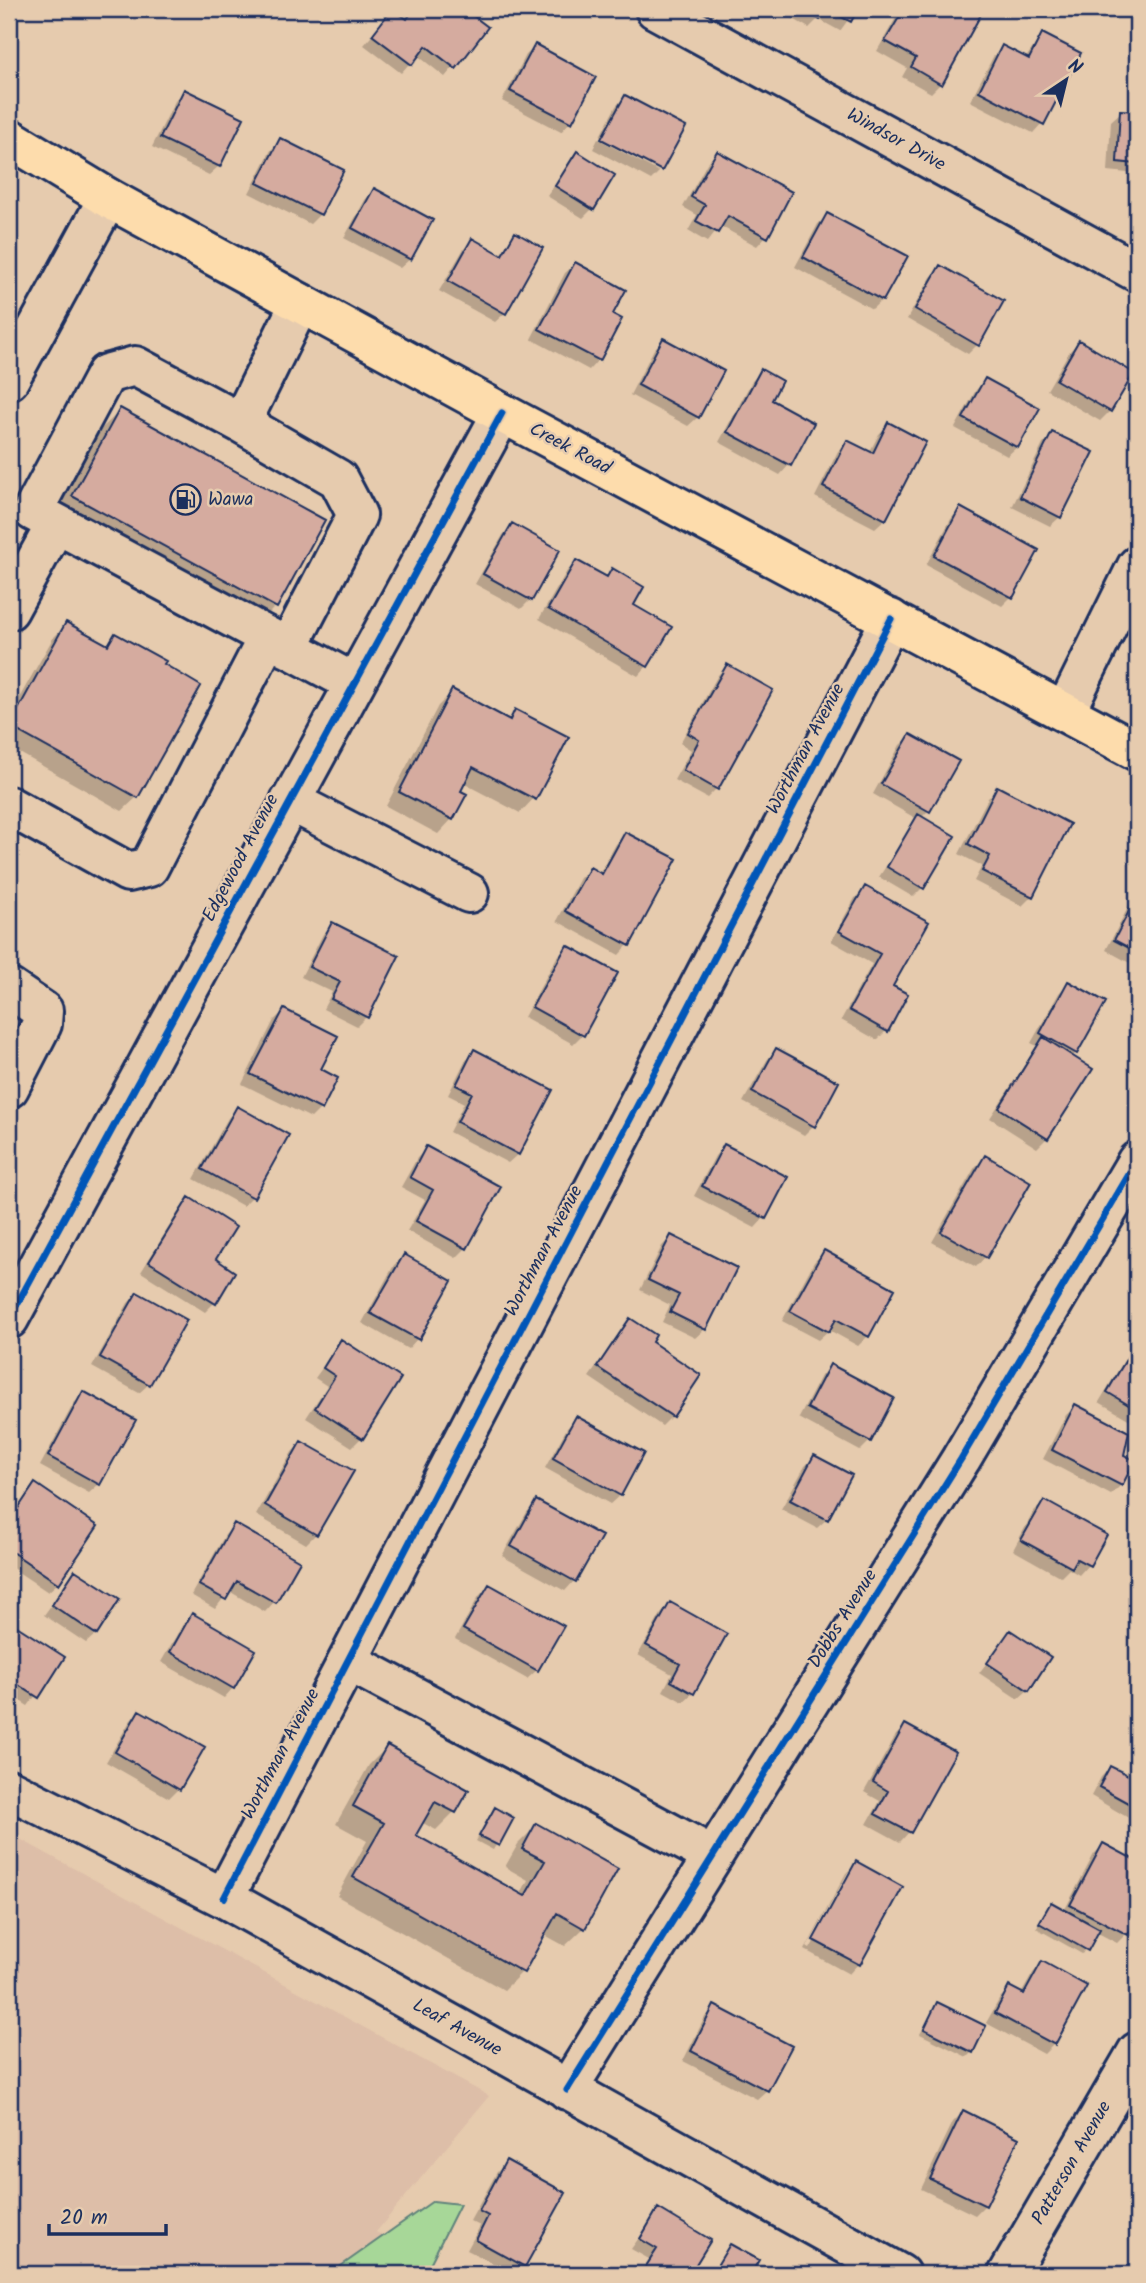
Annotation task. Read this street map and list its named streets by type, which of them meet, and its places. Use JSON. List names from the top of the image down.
{
  "streets": {
    "main road": ["Creek Road"],
    "street": [
      "Windsor Drive",
      "Worthman Avenue",
      "Edgewood Avenue",
      "Dobbs Avenue",
      "Leaf Avenue",
      "Patterson Avenue"
    ]
  },
  "crossings": [
    ["Creek Road", "Worthman Avenue"],
    ["Creek Road", "Edgewood Avenue"],
    ["Worthman Avenue", "Leaf Avenue"],
    ["Dobbs Avenue", "Leaf Avenue"]
  ],
  "places": {
    "fuel station": ["Wawa"]
  },
  "scale_bar": "20 m",
  "north": "top right"
}
